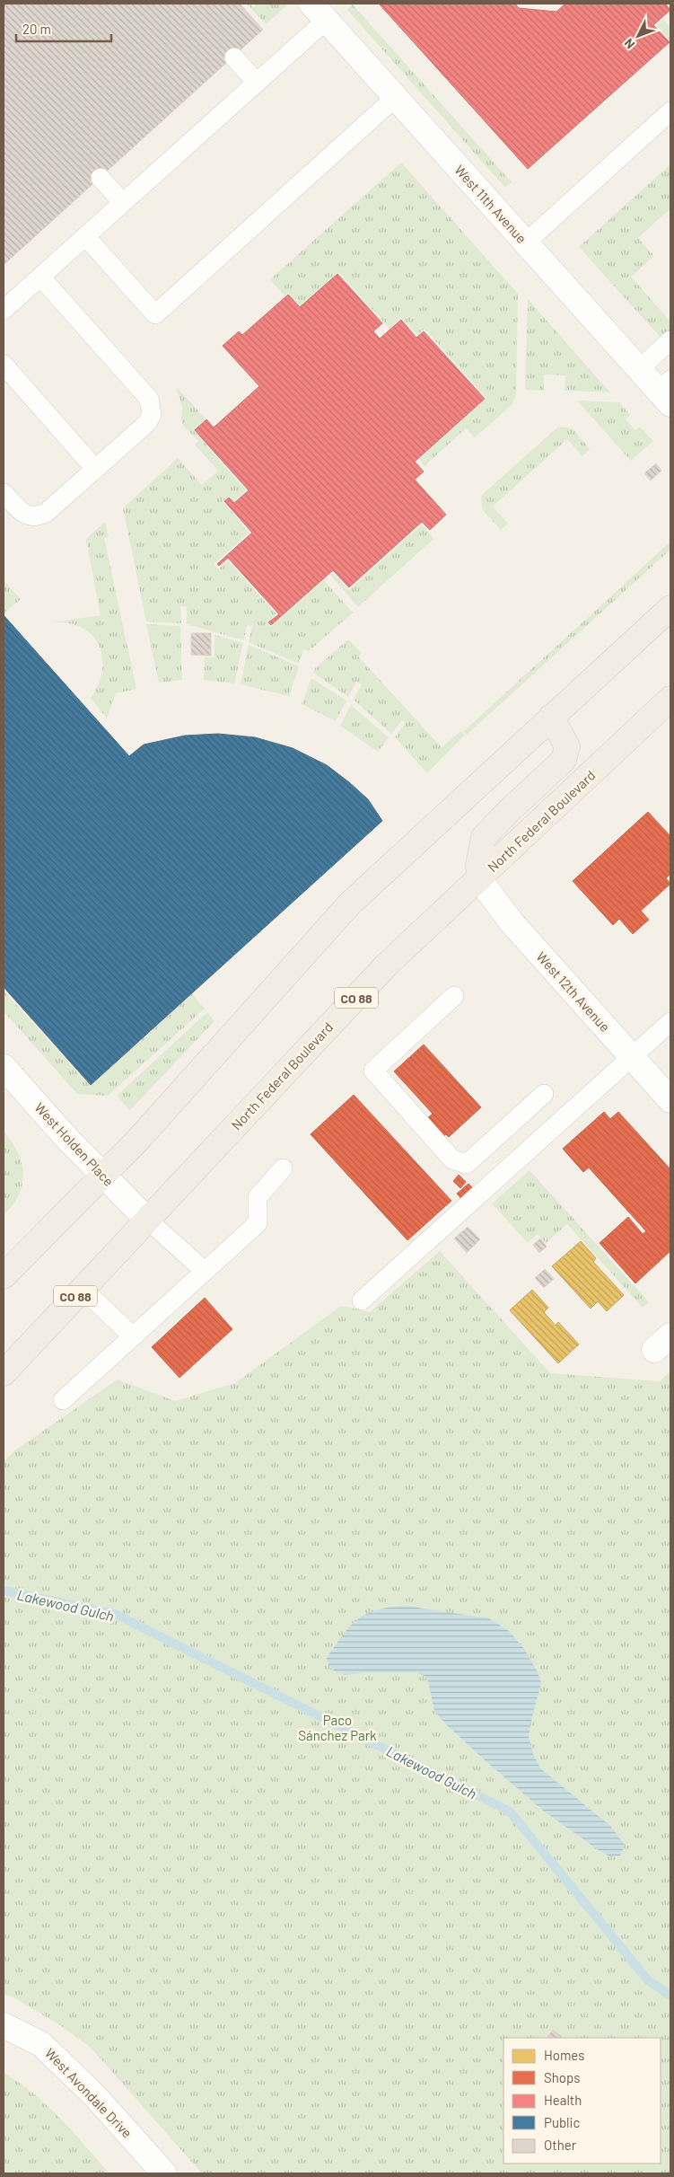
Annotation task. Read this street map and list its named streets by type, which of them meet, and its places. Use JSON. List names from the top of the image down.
{
  "streets": {
    "main road": ["North Federal Boulevard", "CO 88"],
    "street": [
      "West 11th Avenue",
      "West 12th Avenue",
      "West Holden Place",
      "West Avondale Drive"
    ]
  },
  "crossings": [
    ["North Federal Boulevard", "West 12th Avenue"],
    ["North Federal Boulevard", "West Holden Place"]
  ],
  "water": ["Lakewood Gulch"],
  "parks": ["Paco Sánchez Park"],
  "legend": [
    "Homes",
    "Shops",
    "Health",
    "Public",
    "Other"
  ],
  "scale_bar": "20 m",
  "north": "bottom left"
}
